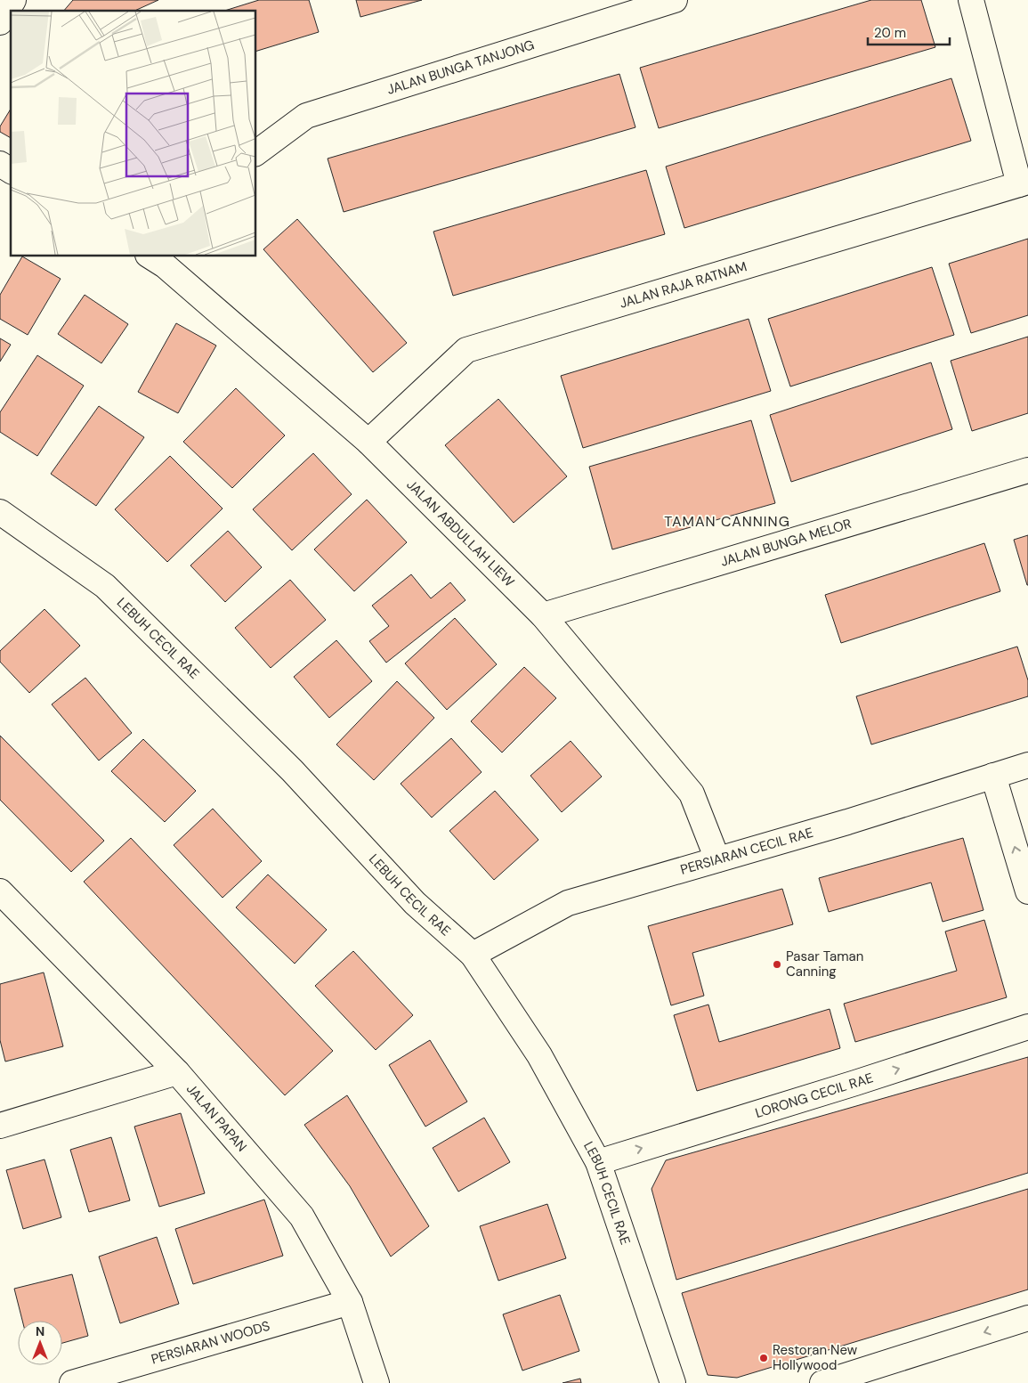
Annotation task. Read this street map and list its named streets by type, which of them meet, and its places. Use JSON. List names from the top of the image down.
{
  "streets": {
    "street": [
      "JALAN BUNGA TANJONG",
      "JALAN RAJA RATNAM",
      "JALAN ABDULLAH LIEW",
      "JALAN BUNGA MELOR",
      "LEBUH CECIL RAE",
      "PERSIARAN CECIL RAE",
      "LORONG CECIL RAE",
      "JALAN PAPAN",
      "PERSIARAN WOODS"
    ]
  },
  "crossings": [
    ["JALAN RAJA RATNAM", "JALAN ABDULLAH LIEW"],
    ["JALAN ABDULLAH LIEW", "JALAN BUNGA MELOR"],
    ["JALAN ABDULLAH LIEW", "PERSIARAN CECIL RAE"],
    ["LEBUH CECIL RAE", "PERSIARAN CECIL RAE"],
    ["LEBUH CECIL RAE", "LORONG CECIL RAE"],
    ["JALAN PAPAN", "PERSIARAN WOODS"]
  ],
  "one_way": ["LORONG CECIL RAE"],
  "districts": ["TAMAN CANNING"],
  "places": ["Pasar Taman Canning", "Restoran New Hollywood"],
  "scale_bar": "20 m",
  "north": "top"
}
